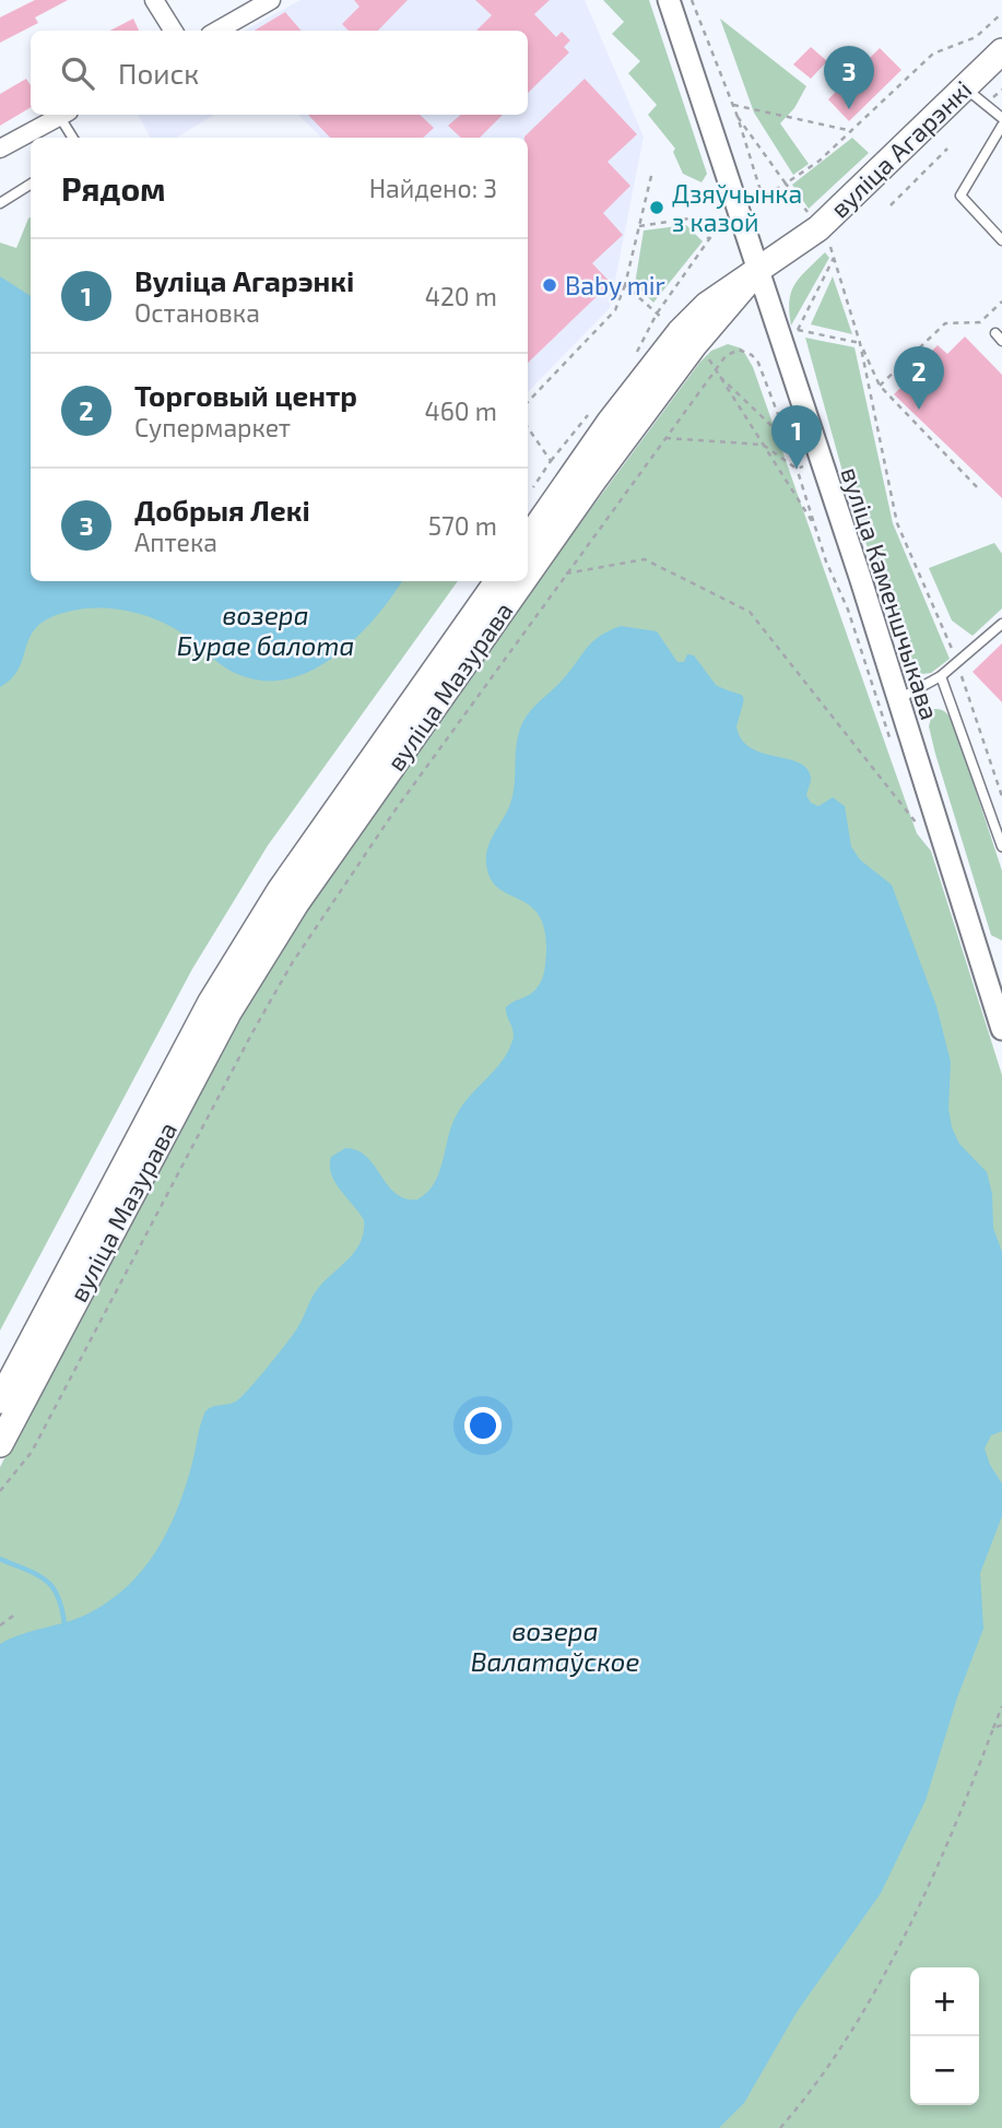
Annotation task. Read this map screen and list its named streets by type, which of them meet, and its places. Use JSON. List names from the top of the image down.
{
  "streets": {
    "main road": ["вуліца Агарэнкі", "вуліца Мазурава"],
    "street": ["вуліца Каменшчыкава"]
  },
  "crossings": [
    ["вуліца Агарэнкі", "вуліца Каменшчыкава"],
    ["вуліца Агарэнкі", "вуліца Мазурава"],
    ["вуліца Каменшчыкава", "вуліца Мазурава"]
  ],
  "water": ["возера Бурае балота", "возера Валатаўское"],
  "places": ["Дзяўчынка з казой", "Baby mir"],
  "page": {
    "search": "Поиск",
    "pins": ["3", "2", "1"],
    "heading": ["Рядом", "Найдено: 3"],
    "list": [
      {
        "mark": "1",
        "name": "Вуліца Агарэнкі",
        "note": "Остановка",
        "value": "420 m"
      },
      {
        "mark": "2",
        "name": "Торговый центр",
        "note": "Супермаркет",
        "value": "460 m"
      },
      {
        "mark": "3",
        "name": "Добрыя Лекі",
        "note": "Аптека",
        "value": "570 m"
      }
    ],
    "map_buttons": ["+", "−"]
  }
}
